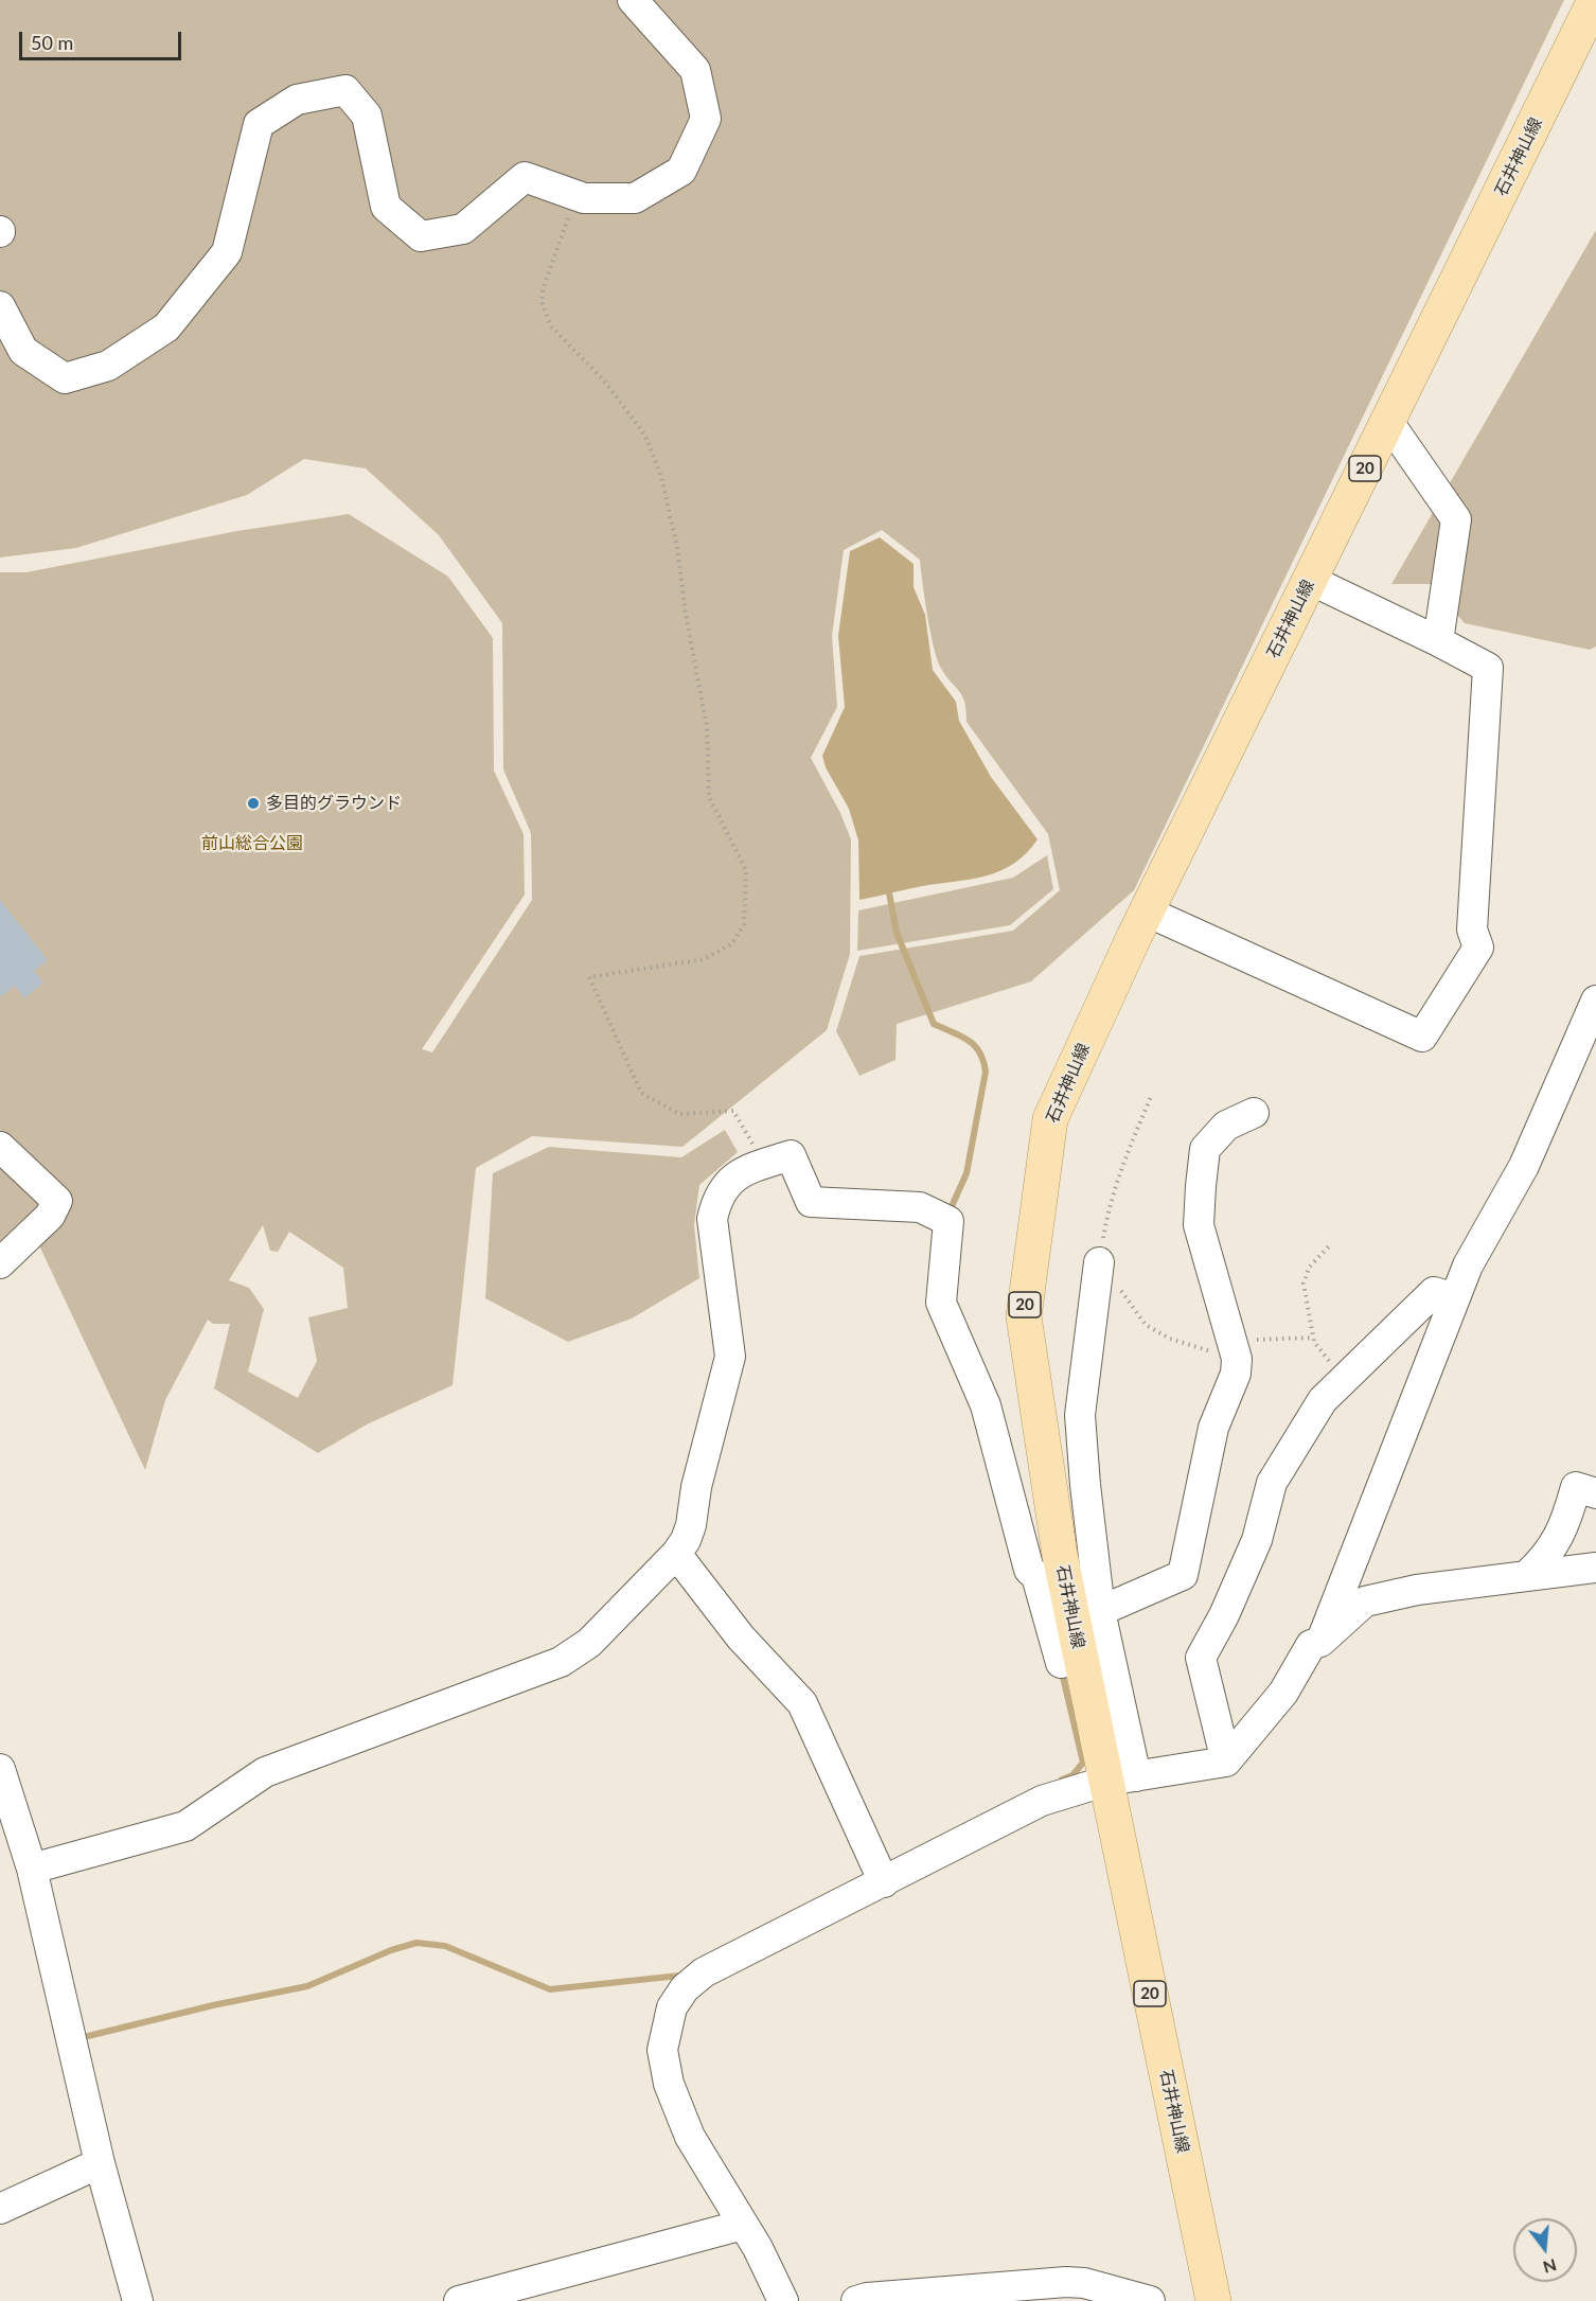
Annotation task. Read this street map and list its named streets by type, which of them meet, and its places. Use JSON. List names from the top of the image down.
{
  "streets": {
    "main road": ["石井神山線", "20"]
  },
  "parks": ["前山総合公園"],
  "places": ["多目的グラウンド"],
  "scale_bar": "50 m",
  "north": "bottom"
}
